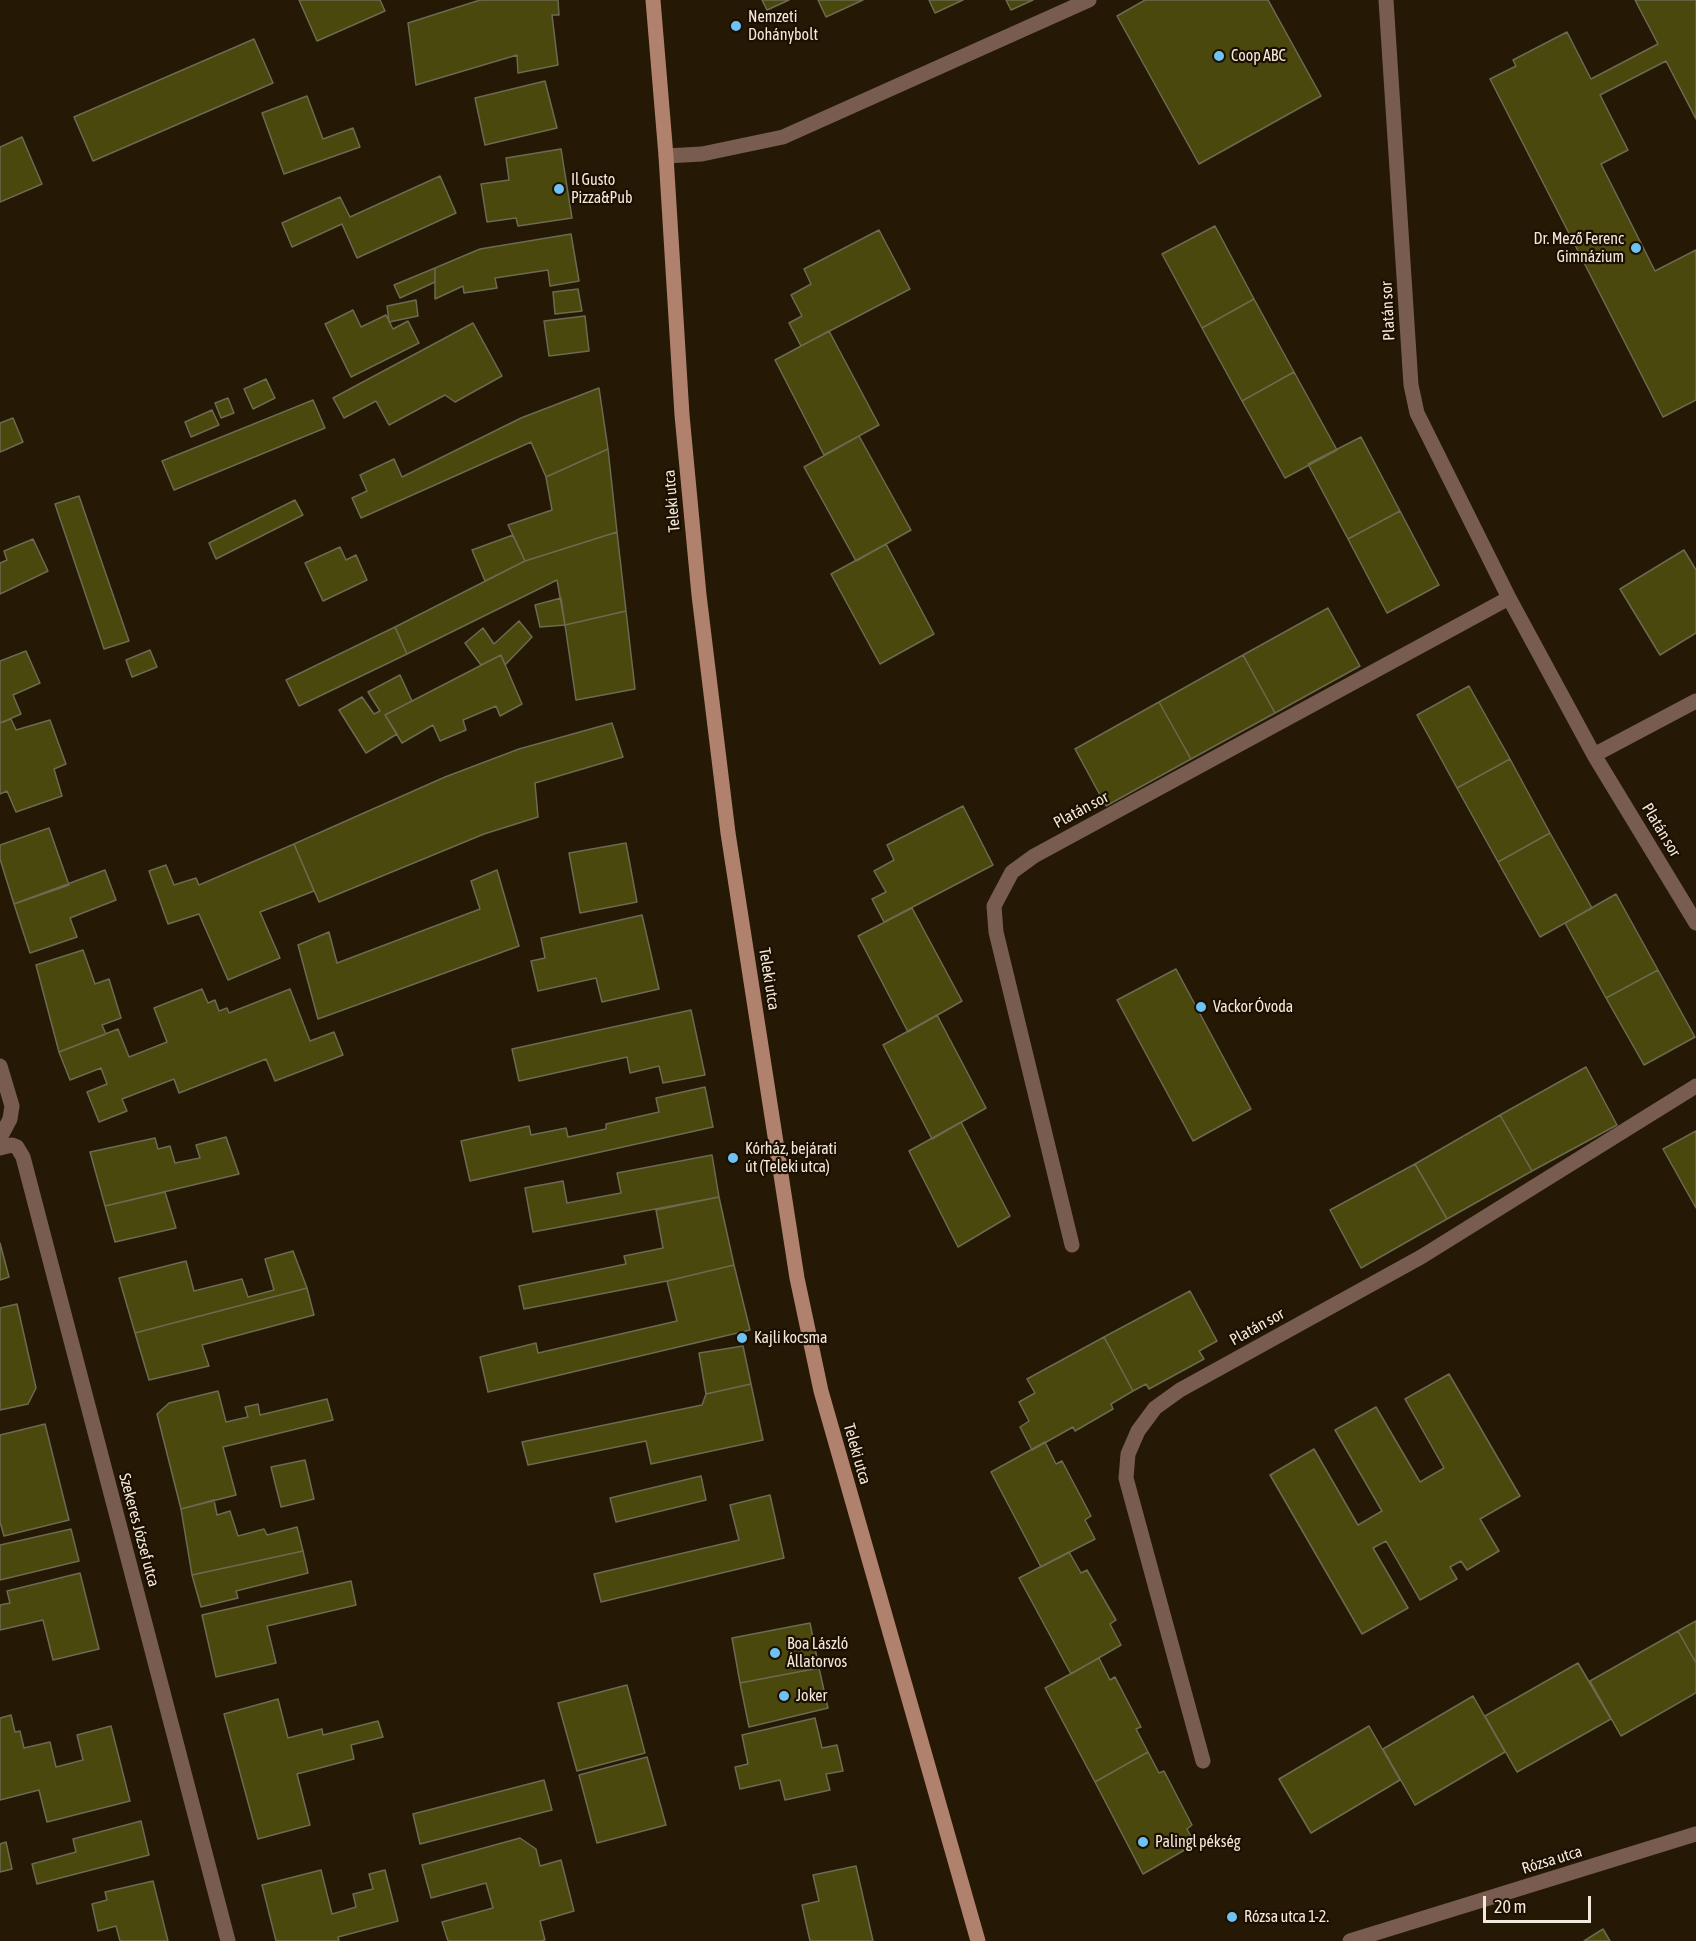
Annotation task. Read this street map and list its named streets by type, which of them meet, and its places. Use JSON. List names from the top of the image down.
{
  "streets": {
    "street": [
      "Platán sor",
      "Teleki utca",
      "Szekeres József utca",
      "Rózsa utca"
    ]
  },
  "places": [
    "Nemzeti Dohánybolt",
    "Coop ABC",
    "Il Gusto Pizza&Pub",
    "Dr. Mező Ferenc Gimnázium",
    "Vackor Óvoda",
    "Kórház, bejárati út (Teleki utca)",
    "Kajli kocsma",
    "Boa László Állatorvos",
    "Joker",
    "Palingl pékség",
    "Rózsa utca 1-2."
  ],
  "scale_bar": "20 m"
}
